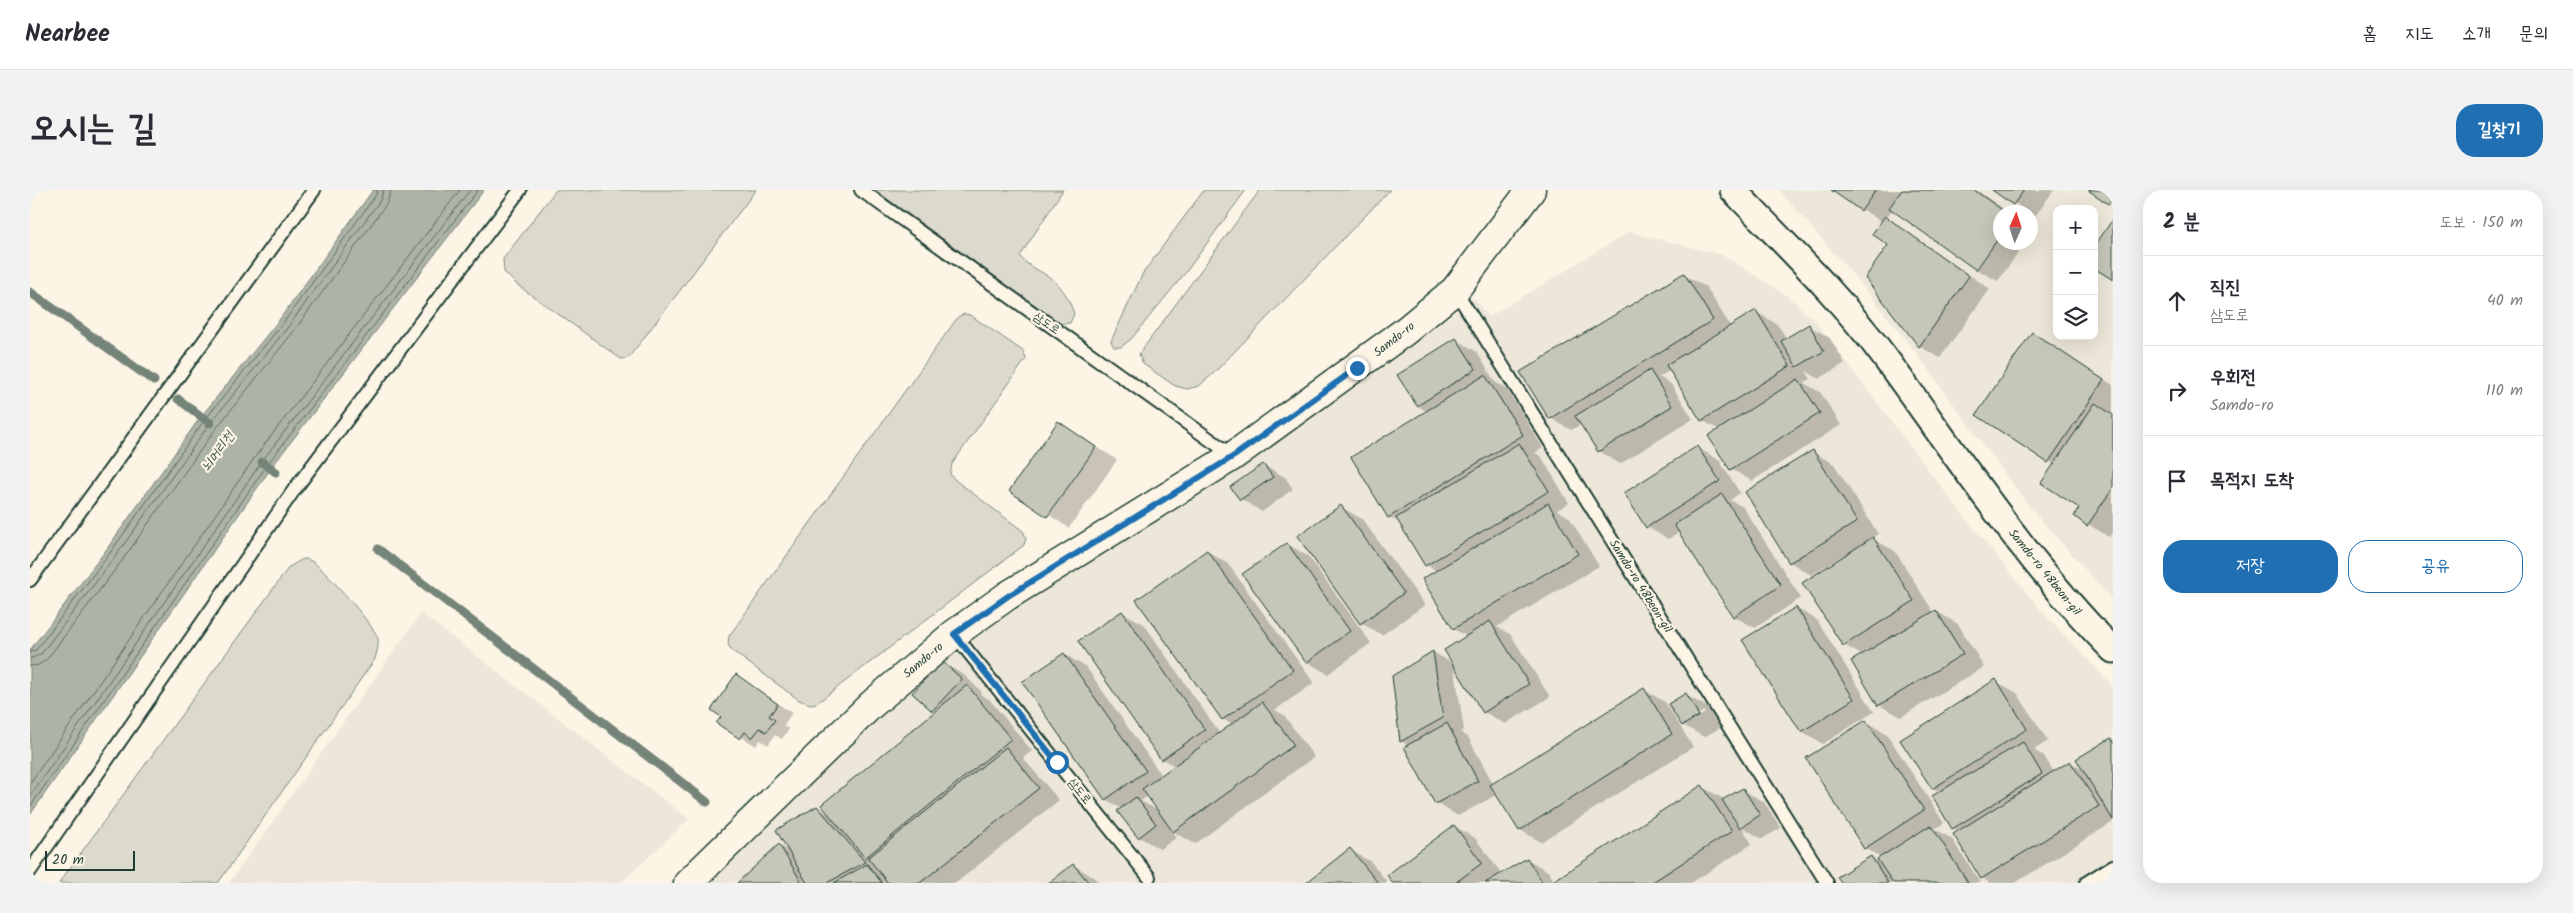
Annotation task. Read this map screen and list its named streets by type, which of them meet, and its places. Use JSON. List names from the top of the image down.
{
  "streets": {
    "street": ["Samdo-ro", "Samdo-ro 48beon-gil"],
    "lane": ["삼도로"]
  },
  "crossings": [
    ["삼도로", "Samdo-ro"],
    ["Samdo-ro", "Samdo-ro 48beon-gil"]
  ],
  "water": ["뇌머리천"],
  "scale_bar": "20 m",
  "north": "top",
  "page": {
    "header": "Nearbee",
    "nav": [
      "홈",
      "지도",
      "소개",
      "문의"
    ],
    "title": "오시는 길",
    "buttons": [
      "길찾기",
      ["저장", "공유"]
    ],
    "heading": ["2 분", "도보 · 150 m"],
    "map_buttons": ["+", "−"],
    "list": [
      ["직진", "삼도로", "40 m"],
      ["우회전", "Samdo-ro", "110 m"],
      "목적지 도착"
    ],
    "scale": "20 m"
  }
}
